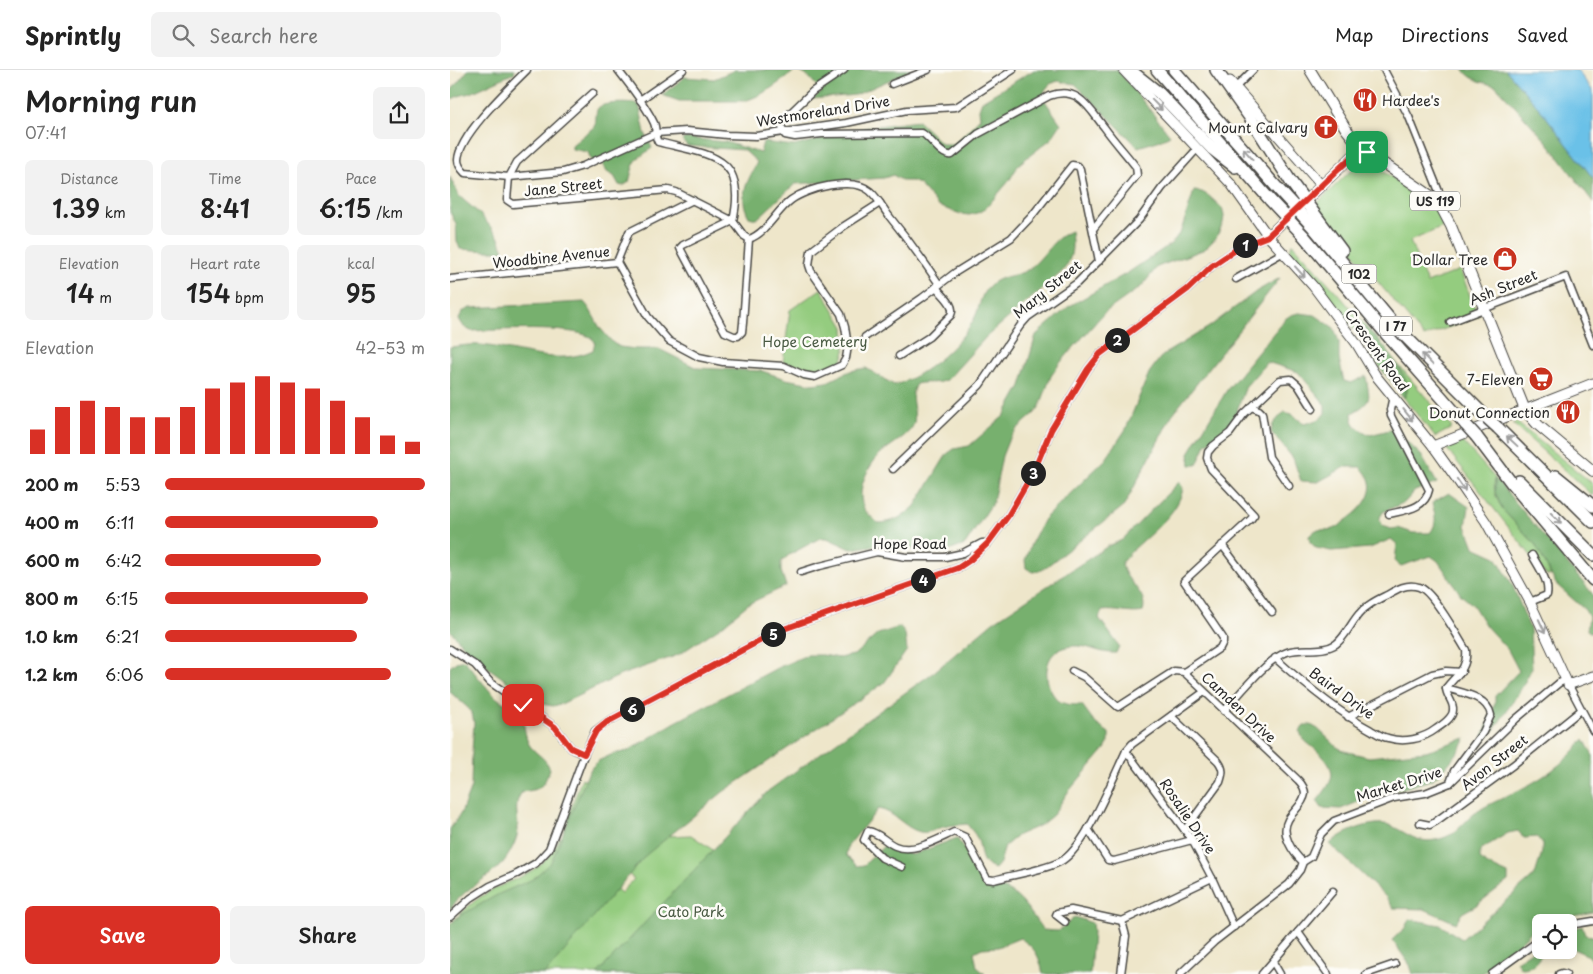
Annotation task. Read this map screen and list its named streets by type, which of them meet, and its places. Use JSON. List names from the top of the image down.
{
  "streets": {
    "highway": ["I 77"],
    "main road": ["US 119"],
    "street": [
      "Westmoreland Drive",
      "Jane Street",
      "Woodbine Avenue",
      "Ash Street",
      "Mary Street",
      "Crescent Road",
      "Hope Road",
      "Baird Drive",
      "Camden Drive",
      "Avon Street",
      "Market Drive",
      "Rosalie Drive"
    ]
  },
  "crossings": [
    ["Westmoreland Drive", "Jane Street"],
    ["US 119", "Ash Street"],
    ["Mary Street", "Crescent Road"],
    ["Crescent Road", "Avon Street"],
    ["Crescent Road", "Market Drive"],
    ["Camden Drive", "Market Drive"],
    ["Market Drive", "Rosalie Drive"]
  ],
  "one_way": ["Crescent Road"],
  "parks": ["Hope Cemetery", "Cato Park"],
  "places": {
    "restaurant": ["Hardee's", "Donut Connection"],
    "church": ["Mount Calvary"],
    "shop": ["Dollar Tree"],
    "supermarket": ["7-Eleven"]
  },
  "page": {
    "header": "Sprintly",
    "search": "Search here",
    "nav": ["Map", "Directions", "Saved"],
    "heading": ["Morning run", "07:41"],
    "stats": [
      ["Distance", "1.39 km"],
      ["Time", "8:41"],
      ["Pace", "6:15 /km"],
      ["Elevation", "14 m"],
      ["Heart rate", "154 bpm"],
      ["kcal", "95"]
    ],
    "pins": [
      "1",
      "2",
      "3",
      "4",
      "5",
      "6"
    ],
    "chart": ["Elevation", "42–53 m"],
    "list": [
      {
        "name": "200 m",
        "note": "5:53"
      },
      {
        "name": "400 m",
        "note": "6:11"
      },
      {
        "name": "600 m",
        "note": "6:42"
      },
      {
        "name": "800 m",
        "note": "6:15"
      },
      {
        "name": "1.0 km",
        "note": "6:21"
      },
      {
        "name": "1.2 km",
        "note": "6:06"
      }
    ],
    "buttons": ["Save", "Share"]
  }
}
